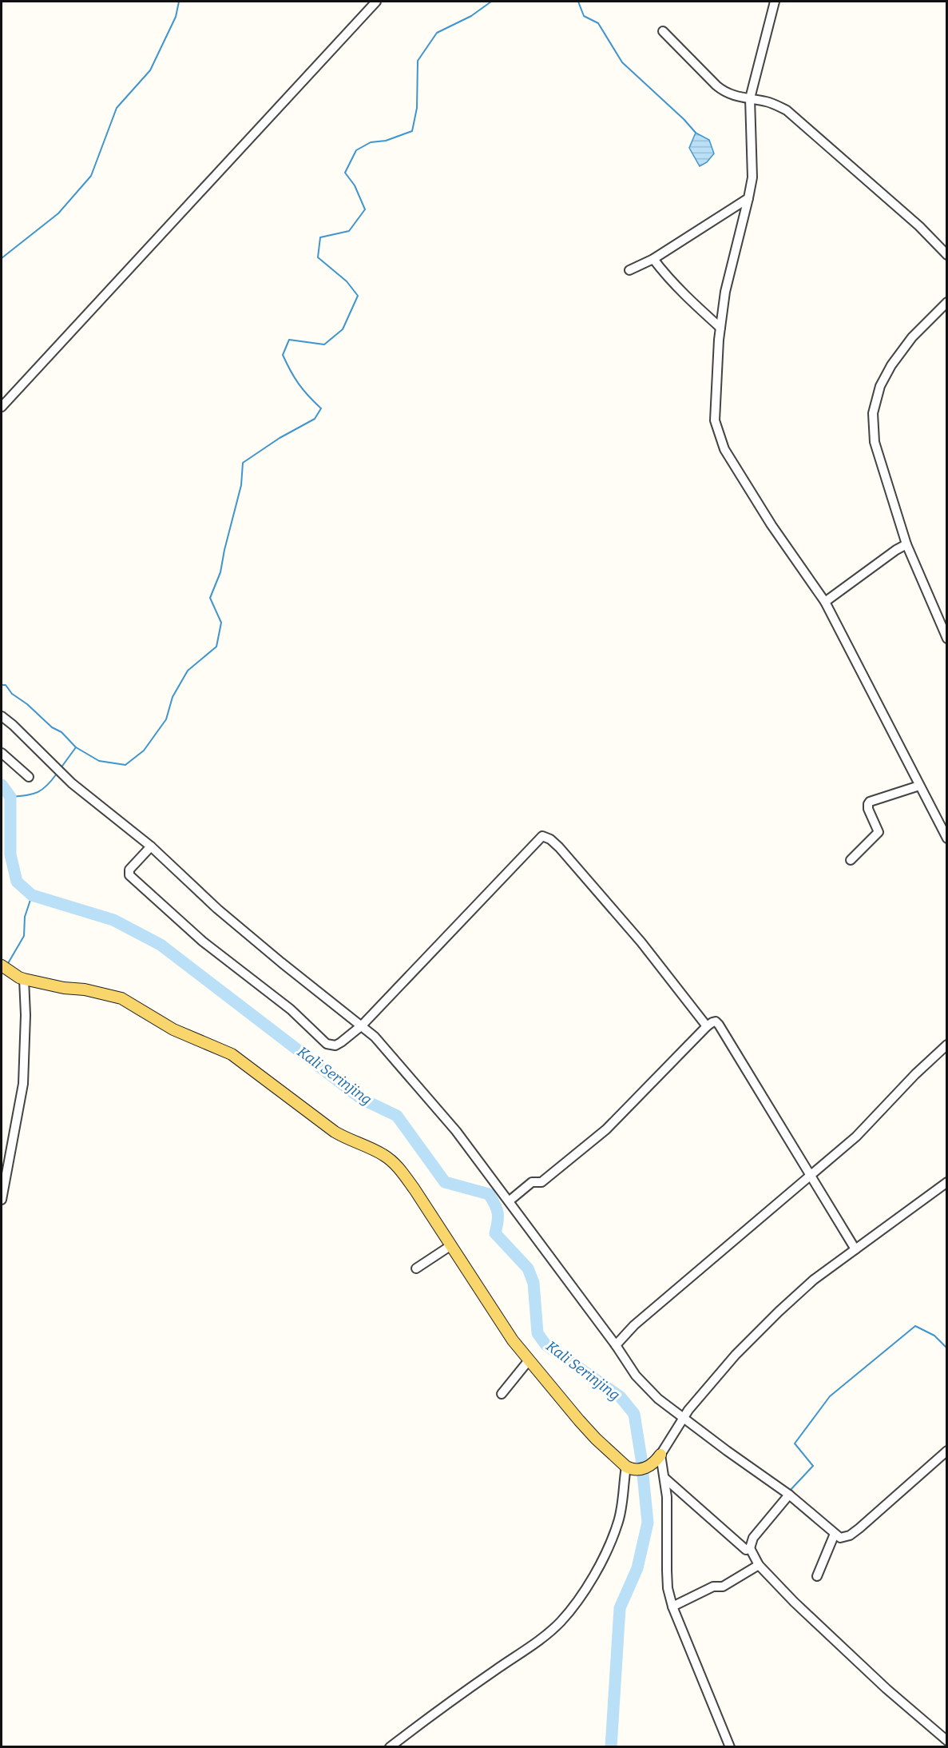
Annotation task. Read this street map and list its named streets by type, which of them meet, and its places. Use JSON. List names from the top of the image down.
{
  "water": ["Kali Serinjing"]
}
